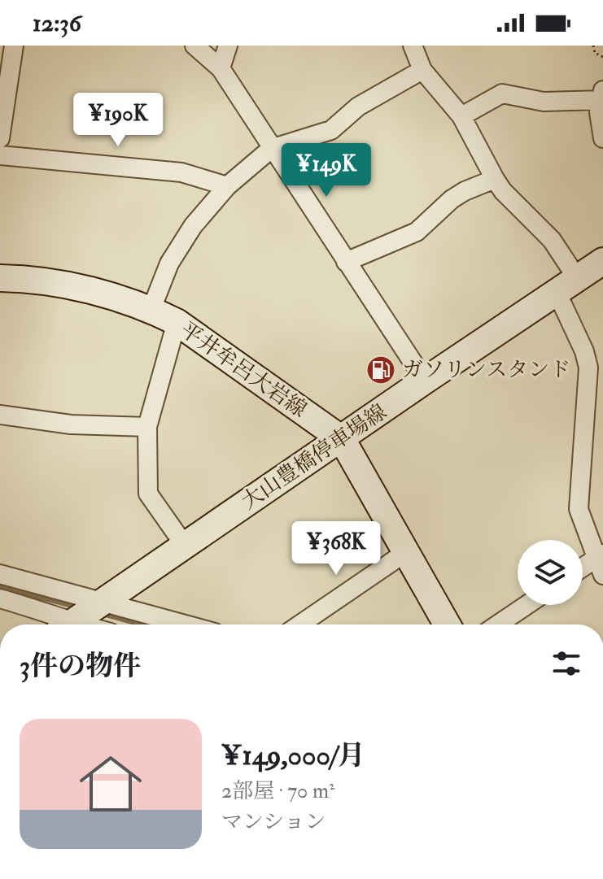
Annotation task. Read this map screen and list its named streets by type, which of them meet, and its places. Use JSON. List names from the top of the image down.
{
  "streets": {
    "main road": ["平井牟呂大岩線", "大山豊橋停車場線"]
  },
  "crossings": [
    ["平井牟呂大岩線", "大山豊橋停車場線"]
  ],
  "places": {
    "fuel station": ["ガソリンスタンド"]
  },
  "page": {
    "status": "12:36",
    "price": ["¥190K", "¥149K", "¥368K"],
    "heading": "3件の物件",
    "list": [
      {
        "name": "¥149,000/月",
        "note": "2部屋 · 70 m² · マンション"
      }
    ]
  }
}
